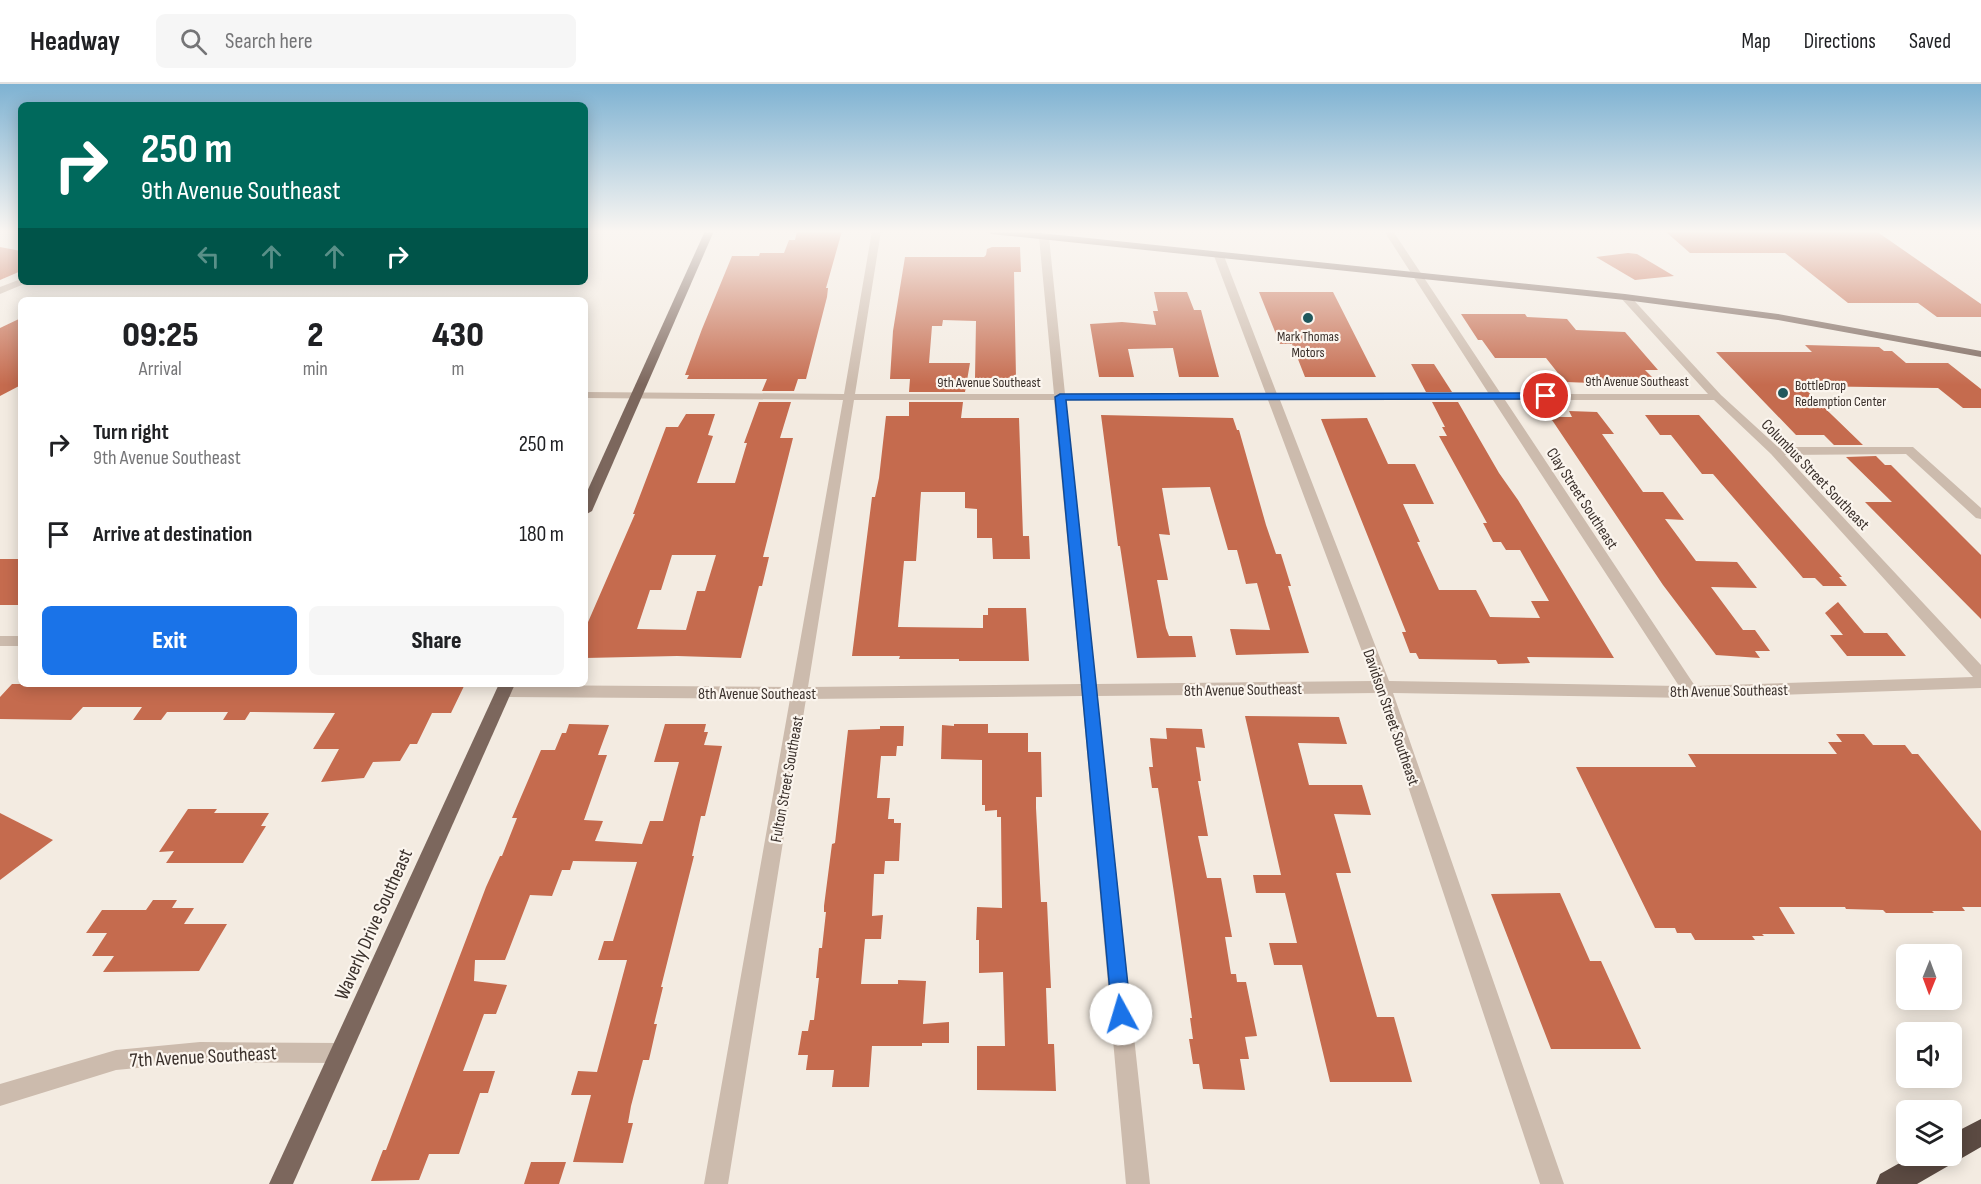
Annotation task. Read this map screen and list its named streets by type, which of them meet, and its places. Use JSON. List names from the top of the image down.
{
  "streets": {
    "main road": ["Waverly Drive Southeast"],
    "street": [
      "9th Avenue Southeast",
      "Columbus Street Southeast",
      "Clay Street Southeast",
      "8th Avenue Southeast",
      "Davidson Street Southeast",
      "Fulton Street Southeast",
      "7th Avenue Southeast"
    ]
  },
  "crossings": [
    ["9th Avenue Southeast", "Columbus Street Southeast"],
    ["9th Avenue Southeast", "Clay Street Southeast"],
    ["9th Avenue Southeast", "Davidson Street Southeast"],
    ["9th Avenue Southeast", "Fulton Street Southeast"],
    ["Clay Street Southeast", "8th Avenue Southeast"],
    ["8th Avenue Southeast", "Davidson Street Southeast"],
    ["8th Avenue Southeast", "Fulton Street Southeast"],
    ["8th Avenue Southeast", "Waverly Drive Southeast"],
    ["Waverly Drive Southeast", "7th Avenue Southeast"]
  ],
  "places": ["Mark Thomas Motors", "BottleDrop Redemption Center"],
  "north": "bottom",
  "page": {
    "header": "Headway",
    "search": "Search here",
    "nav": ["Map", "Directions", "Saved"],
    "turn": ["250 m", "9th Avenue Southeast"],
    "eta": [
      "09:25",
      "Arrival",
      "2",
      "min",
      "430",
      "m"
    ],
    "list": [
      {
        "name": "Turn right",
        "note": "9th Avenue Southeast",
        "value": "250 m"
      },
      {
        "name": "Arrive at destination",
        "value": "180 m"
      }
    ],
    "buttons": ["Exit", "Share"]
  }
}
